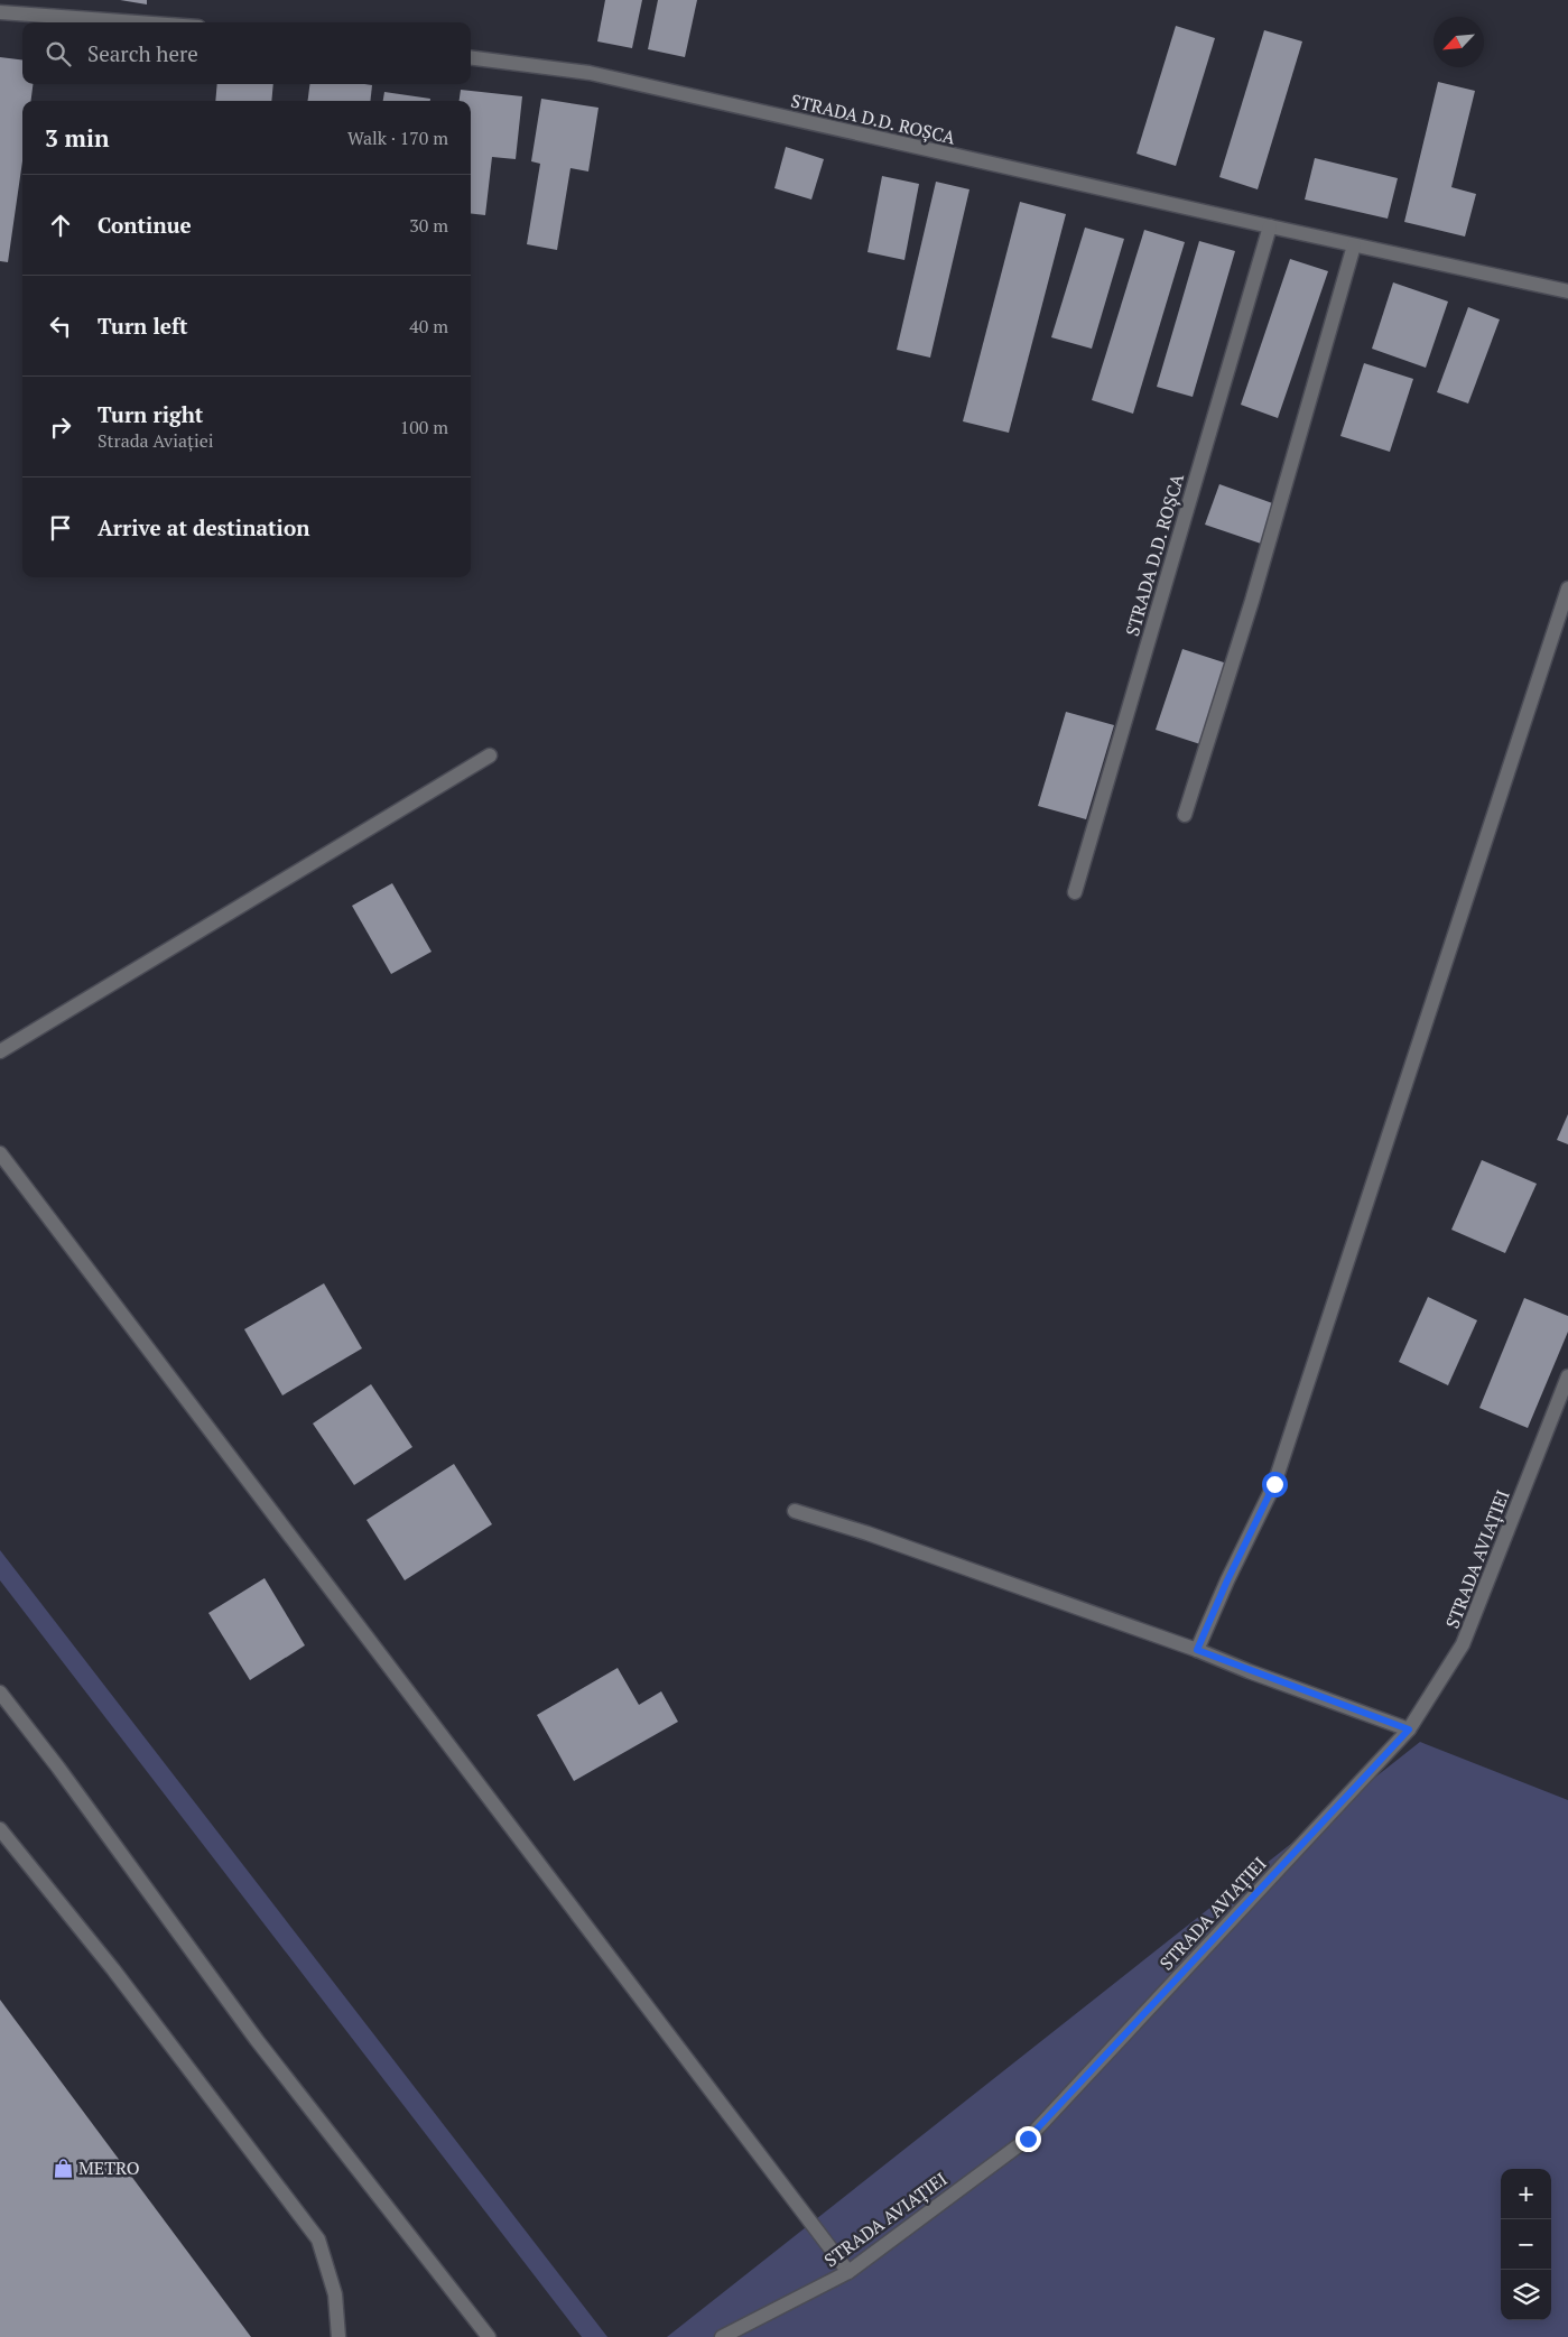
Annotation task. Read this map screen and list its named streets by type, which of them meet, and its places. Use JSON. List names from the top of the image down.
{
  "streets": {
    "street": ["STRADA D.D. ROȘCA", "STRADA AVIAȚIEI"]
  },
  "places": {
    "shop": ["METRO"]
  },
  "north": "bottom left",
  "page": {
    "search": "Search here",
    "heading": ["3 min", "Walk · 170 m"],
    "list": [
      ["Continue", "30 m"],
      ["Turn left", "40 m"],
      ["Turn right", "Strada Aviației", "100 m"],
      "Arrive at destination"
    ],
    "map_buttons": ["+", "−"]
  }
}
